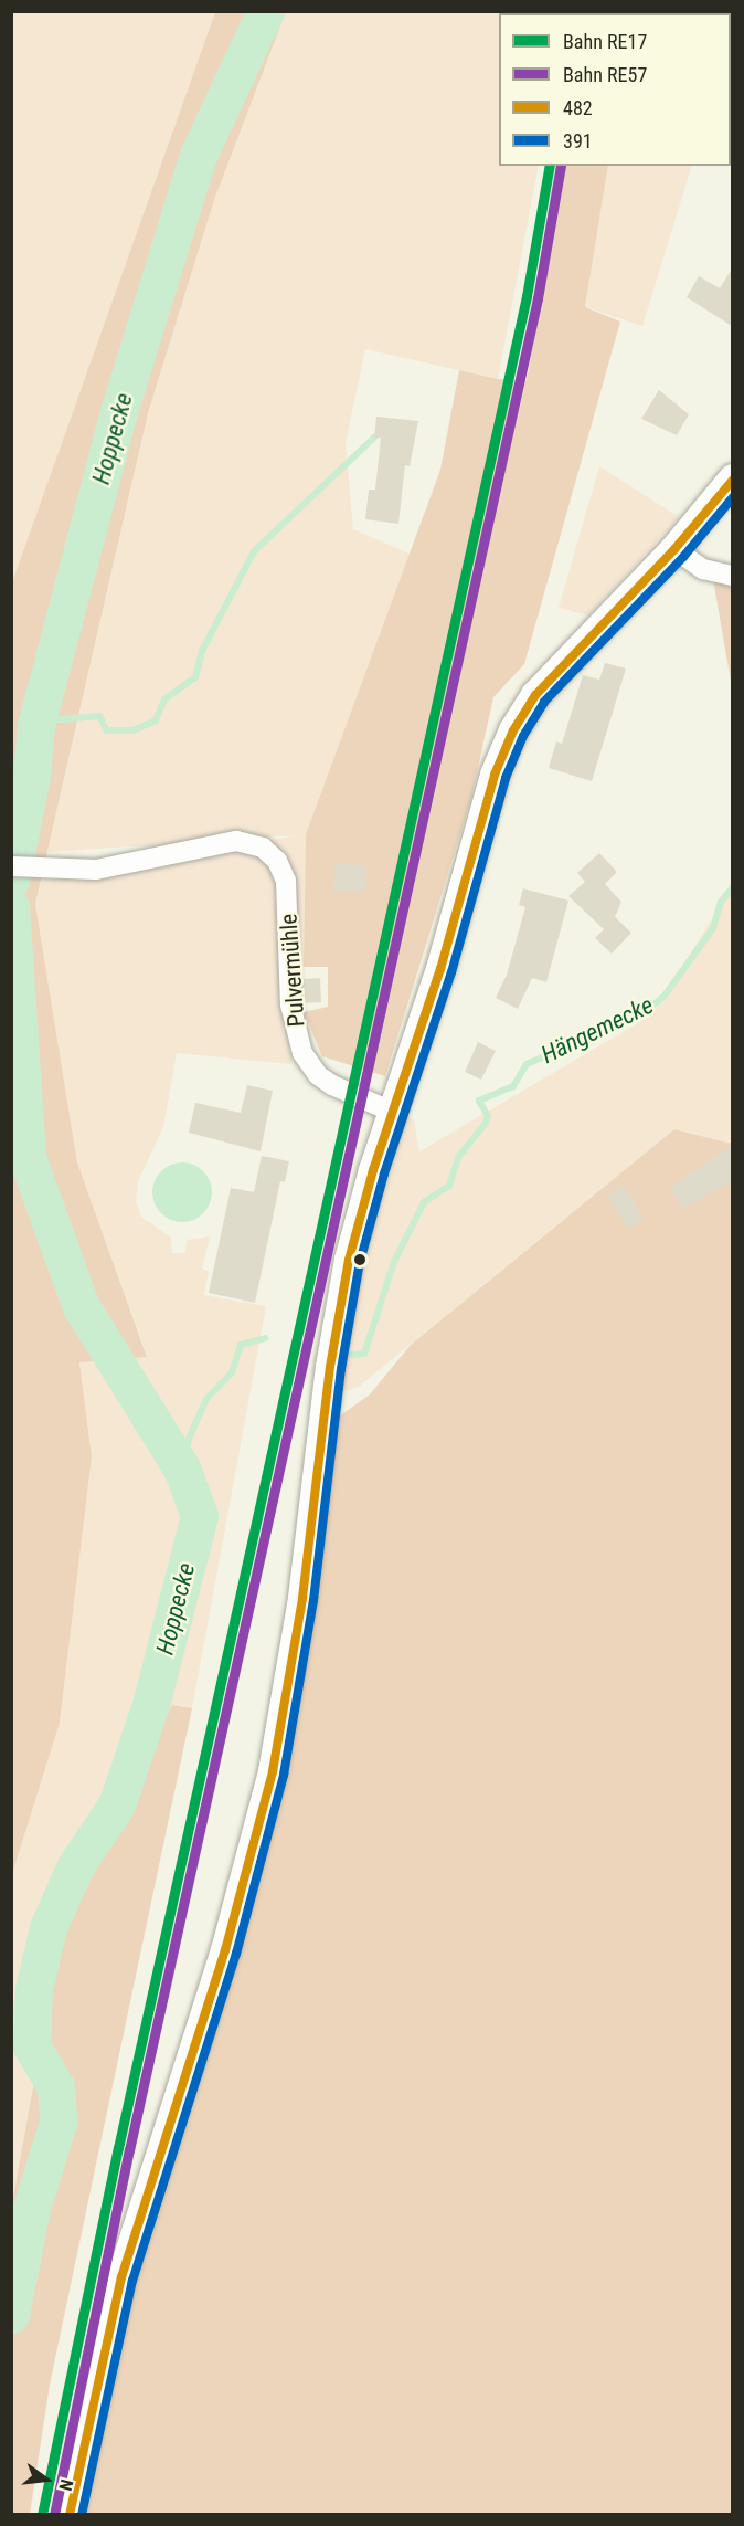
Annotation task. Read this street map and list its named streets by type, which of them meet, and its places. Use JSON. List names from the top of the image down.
{
  "streets": {
    "street": ["Pulvermühle"]
  },
  "water": ["Hoppecke", "Hängemecke"],
  "lines": [
    "rail line RE17",
    "rail line RE57",
    "transit line 482",
    "transit line 391"
  ],
  "legend": [
    "Bahn RE17",
    "Bahn RE57",
    "482",
    "391"
  ],
  "north": "right"
}
